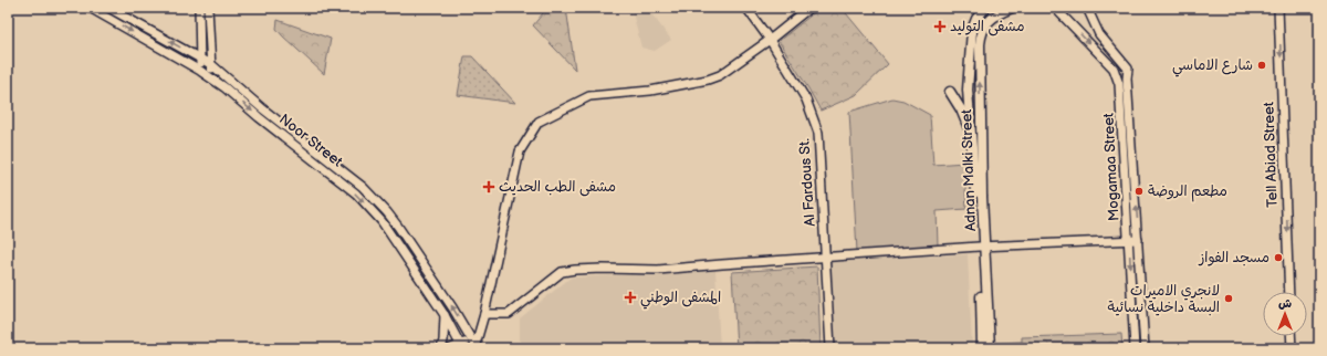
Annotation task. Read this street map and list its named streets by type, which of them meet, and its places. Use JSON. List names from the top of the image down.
{
  "streets": {
    "main road": [
      "Noor Street",
      "Tell Abiad Street",
      "Mogamaa Street",
      "Adnan Malki Street",
      "Al Fardous St."
    ]
  },
  "one_way": ["Tell Abiad Street"],
  "places": {
    "health": ["مشفى التوليد", "مشفى الطب الحديث", "المشفى الوطني"],
    "other": [
      "شارع الاماسي",
      "مطعم الروضة",
      "مسجد الفواز",
      "لانجري الاميرات البسة داخلية نسائية"
    ]
  },
  "north": "top"
}
